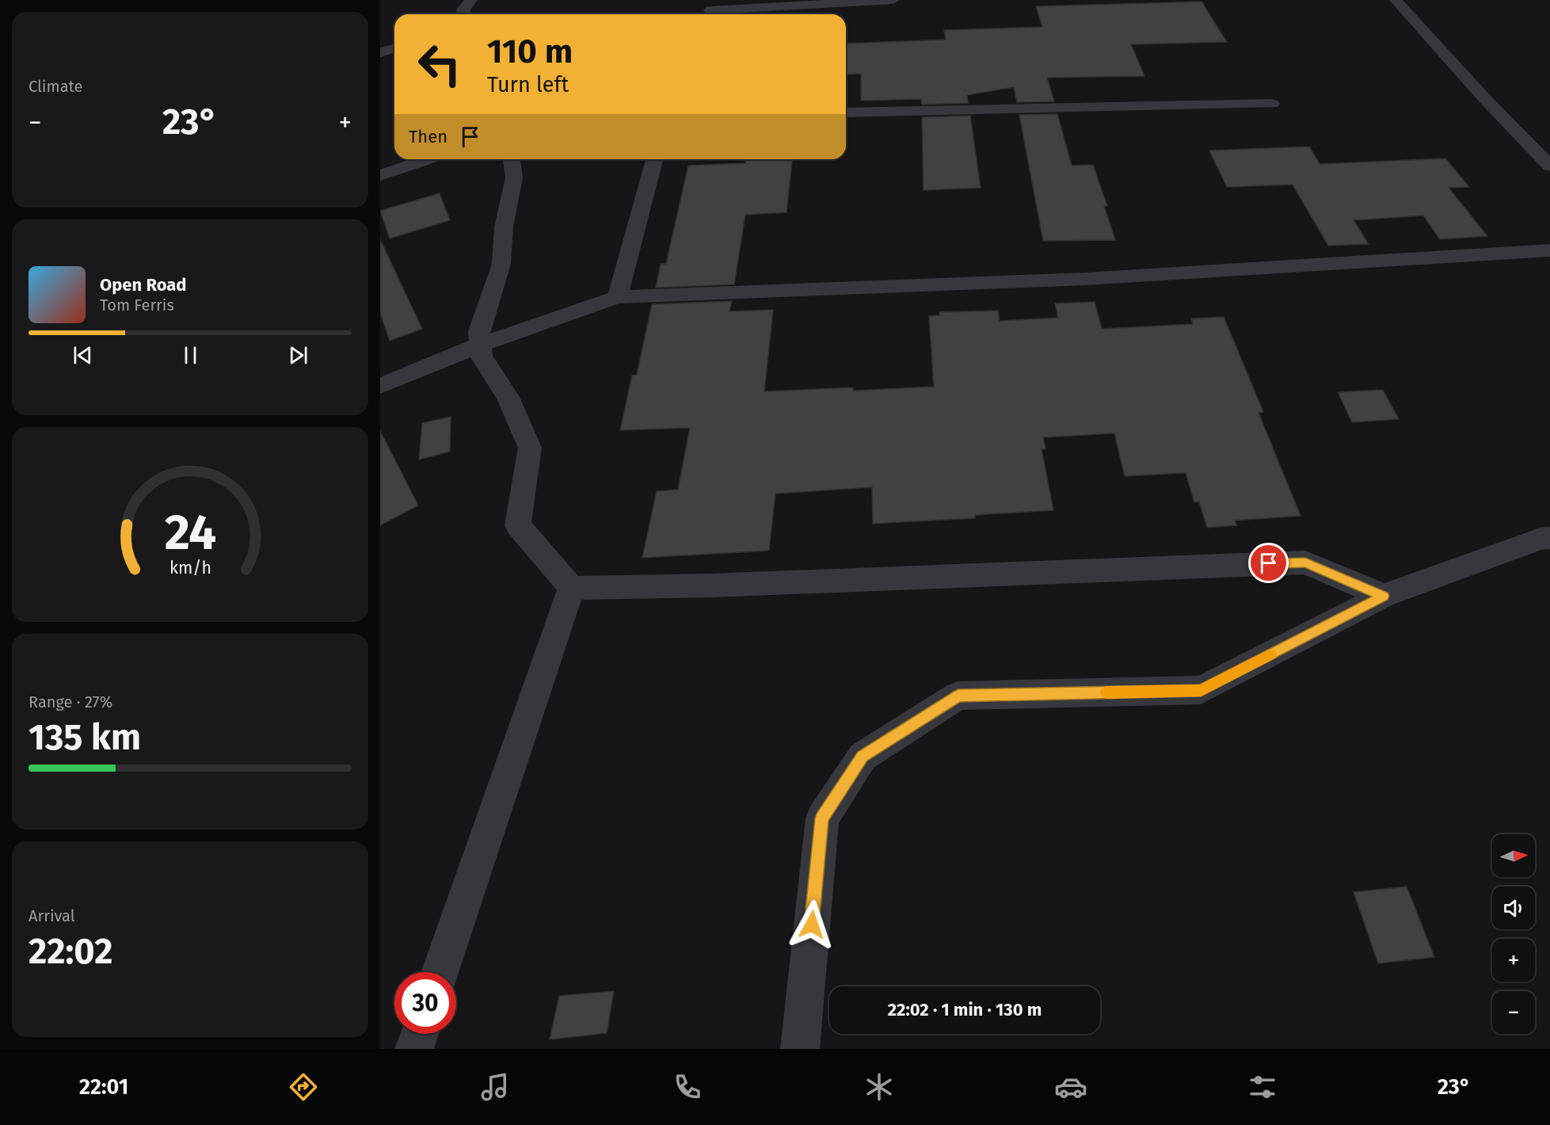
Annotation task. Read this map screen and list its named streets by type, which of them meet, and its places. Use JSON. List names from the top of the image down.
{
  "north": "right",
  "page": {
    "tile": [
      "Climate",
      ["Range · 27%", "135 km"],
      ["Arrival", "22:02"]
    ],
    "turn": ["110 m", "Turn left"],
    "heat": ["−", "23°", "+"],
    "then": "Then",
    "song": ["Open Road", "Tom Ferris"],
    "map_buttons": ["+", "−"],
    "limit": "30",
    "trip": "22:02 · 1 min · 130 m",
    "tabs": ["22:01", "23°"],
    "gauge": ["24", "km/h"]
  }
}
